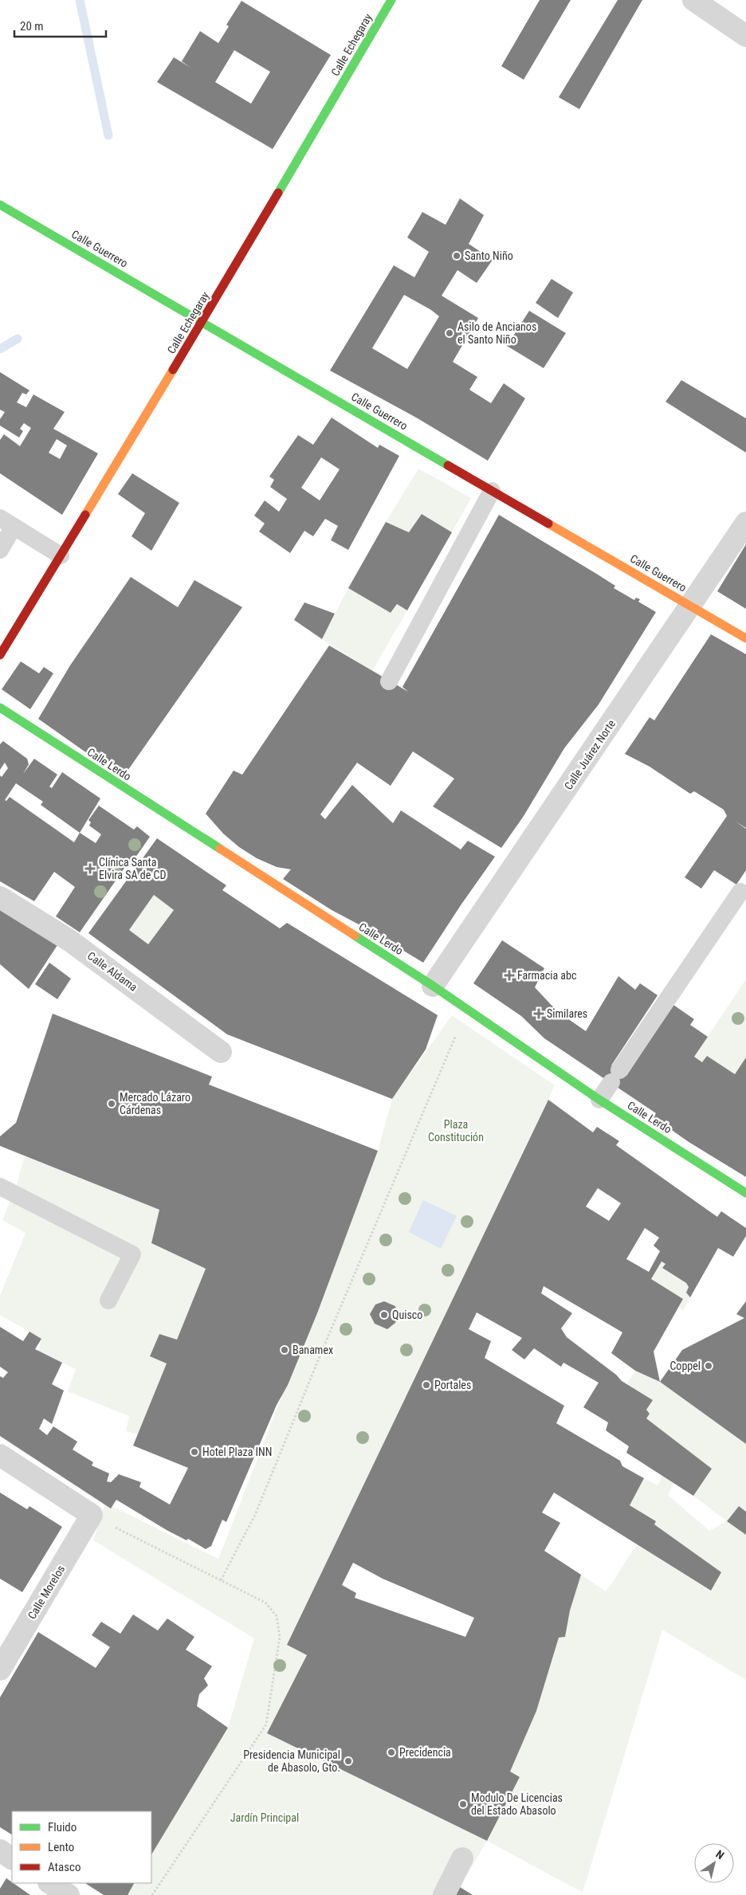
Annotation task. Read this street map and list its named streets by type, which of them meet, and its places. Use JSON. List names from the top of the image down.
{
  "streets": {
    "street": [
      "Calle Echegaray",
      "Calle Guerrero",
      "Calle Juárez Norte",
      "Calle Lerdo",
      "Calle Aldama",
      "Calle Morelos"
    ]
  },
  "crossings": [
    ["Calle Echegaray", "Calle Guerrero"],
    ["Calle Guerrero", "Calle Juárez Norte"],
    ["Calle Juárez Norte", "Calle Lerdo"]
  ],
  "parks": ["Plaza Constitución", "Jardín Principal"],
  "places": {
    "other": [
      "Santo Niño",
      "Asilo de Ancianos el Santo Niño",
      "Mercado Lázaro Cárdenas",
      "Quisco",
      "Banamex",
      "Coppel",
      "Portales",
      "Hotel Plaza INN",
      "Precidencia",
      "Presidencia Municipal de Abasolo, Gto.",
      "Modulo De Licencias del Estado Abasolo"
    ],
    "health": ["Clínica Santa Elvira SA de CD", "Farmacia abc", "Similares"]
  },
  "legend": ["Fluido", "Lento", "Atasco"],
  "scale_bar": "20 m",
  "north": "top right"
}
